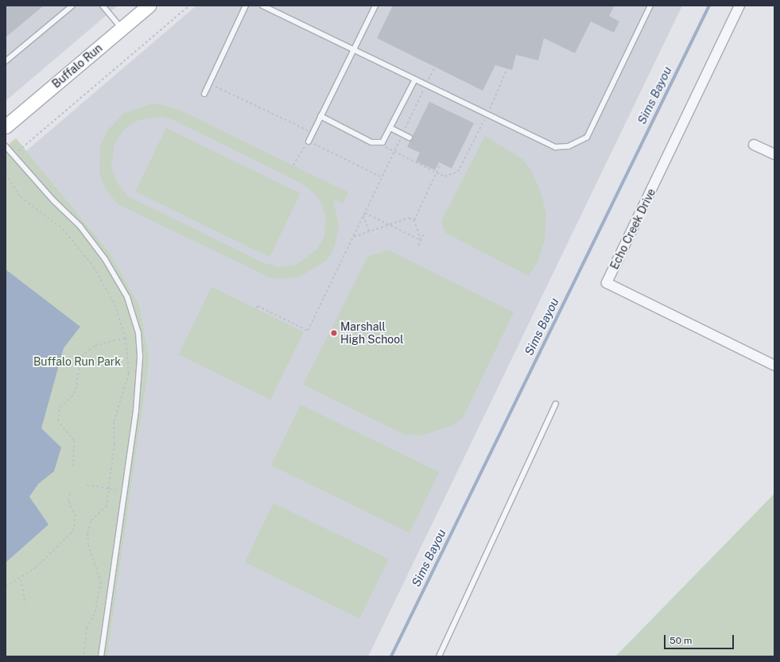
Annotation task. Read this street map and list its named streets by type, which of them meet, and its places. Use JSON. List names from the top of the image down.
{
  "streets": {
    "street": ["Buffalo Run", "Echo Creek Drive"]
  },
  "water": ["Sims Bayou"],
  "parks": ["Buffalo Run Park"],
  "places": ["Marshall High School"],
  "scale_bar": "50 m"
}
